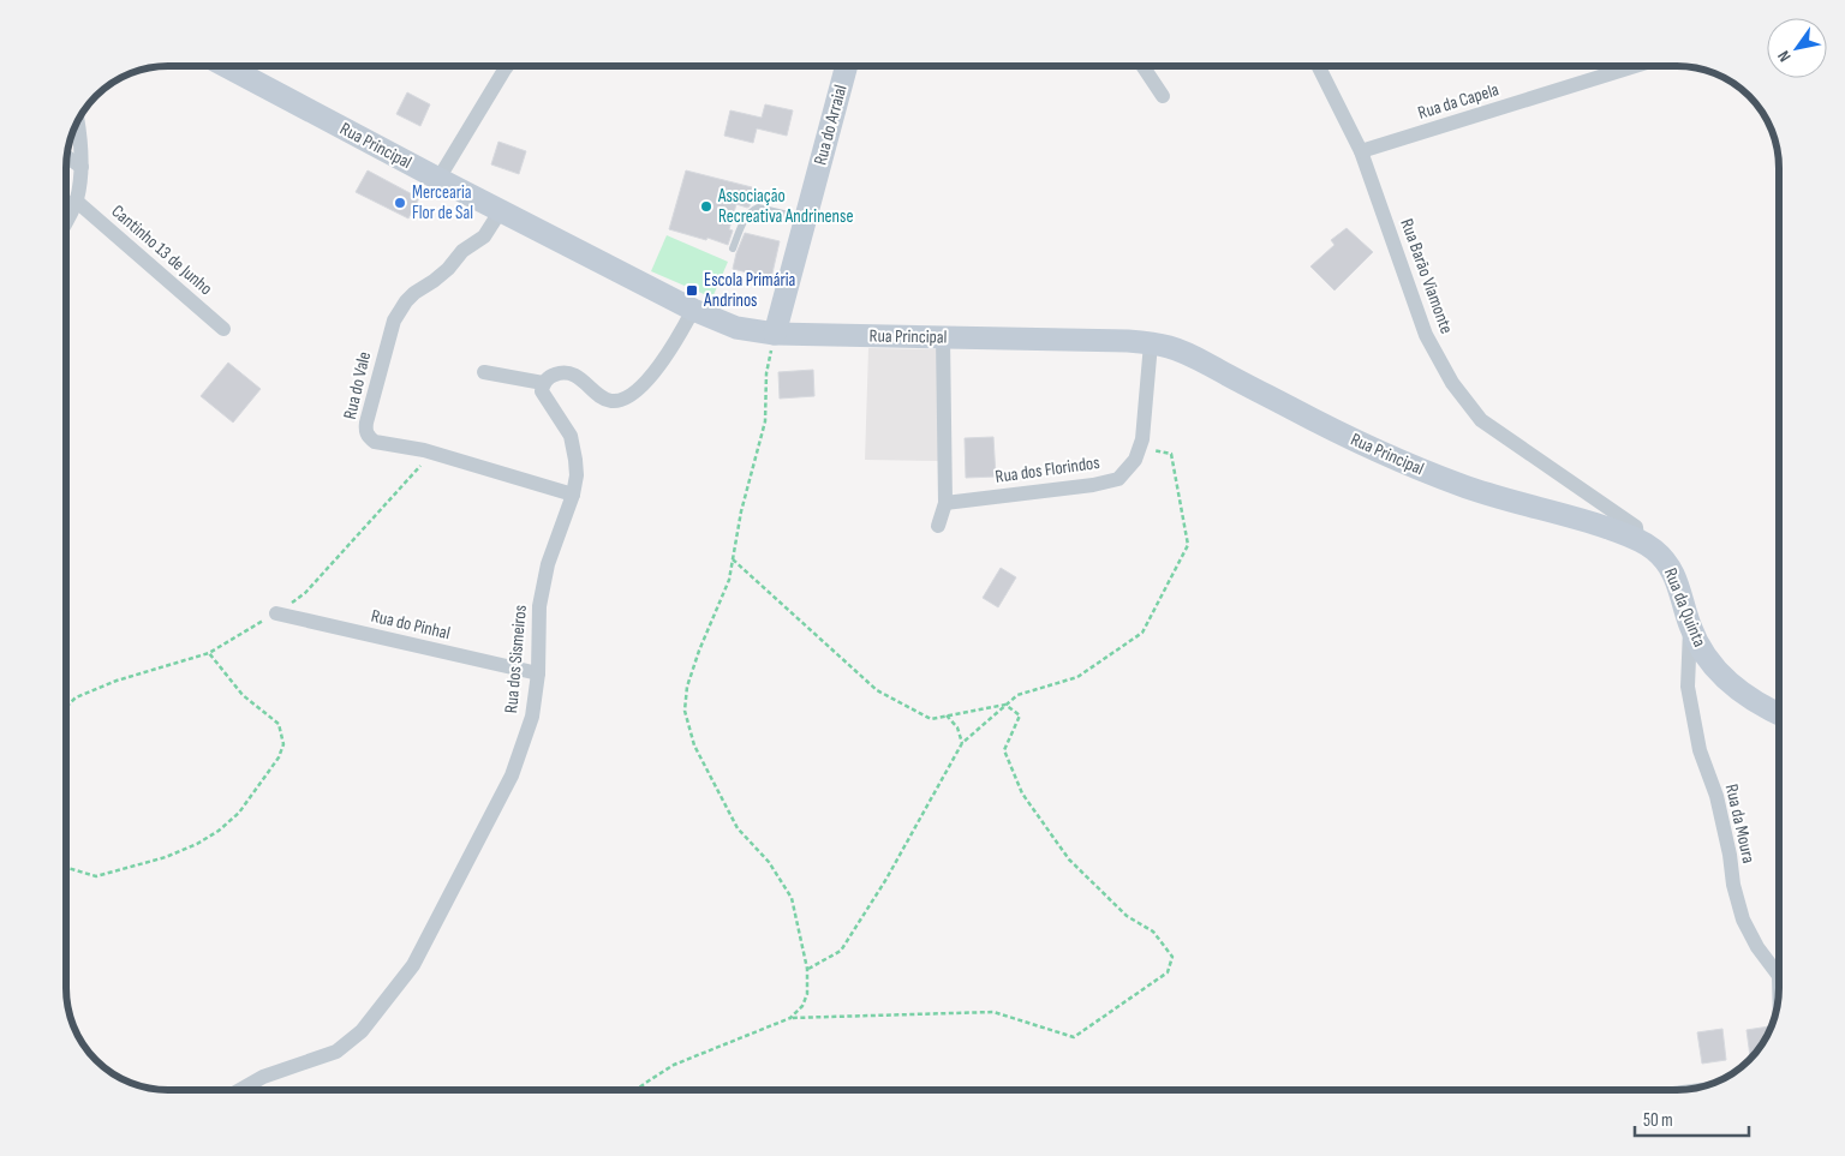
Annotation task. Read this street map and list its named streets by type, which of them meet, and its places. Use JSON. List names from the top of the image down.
{
  "streets": {
    "main road": ["Rua do Arraial", "Rua Principal", "Rua da Quinta"],
    "street": [
      "Rua da Capela",
      "Cantinho 13 de Junho",
      "Rua Barão Viamonte",
      "Rua do Vale",
      "Rua dos Florindos",
      "Rua do Pinhal",
      "Rua dos Sismeiros",
      "Rua da Moura"
    ]
  },
  "crossings": [
    ["Rua da Capela", "Rua Barão Viamonte"],
    ["Rua do Arraial", "Rua Principal"],
    ["Rua Principal", "Rua Barão Viamonte"],
    ["Rua Principal", "Rua do Vale"],
    ["Rua Principal", "Rua dos Florindos"],
    ["Rua Principal", "Rua da Quinta"],
    ["Rua Barão Viamonte", "Rua da Quinta"],
    ["Rua do Vale", "Rua dos Sismeiros"],
    ["Rua da Quinta", "Rua da Moura"],
    ["Rua do Pinhal", "Rua dos Sismeiros"]
  ],
  "places": {
    "other": ["Mercearia Flor de Sal", "Associação Recreativa Andrinense"],
    "transit": ["Escola Primária Andrinos"]
  },
  "scale_bar": "50 m",
  "north": "bottom left"
}
